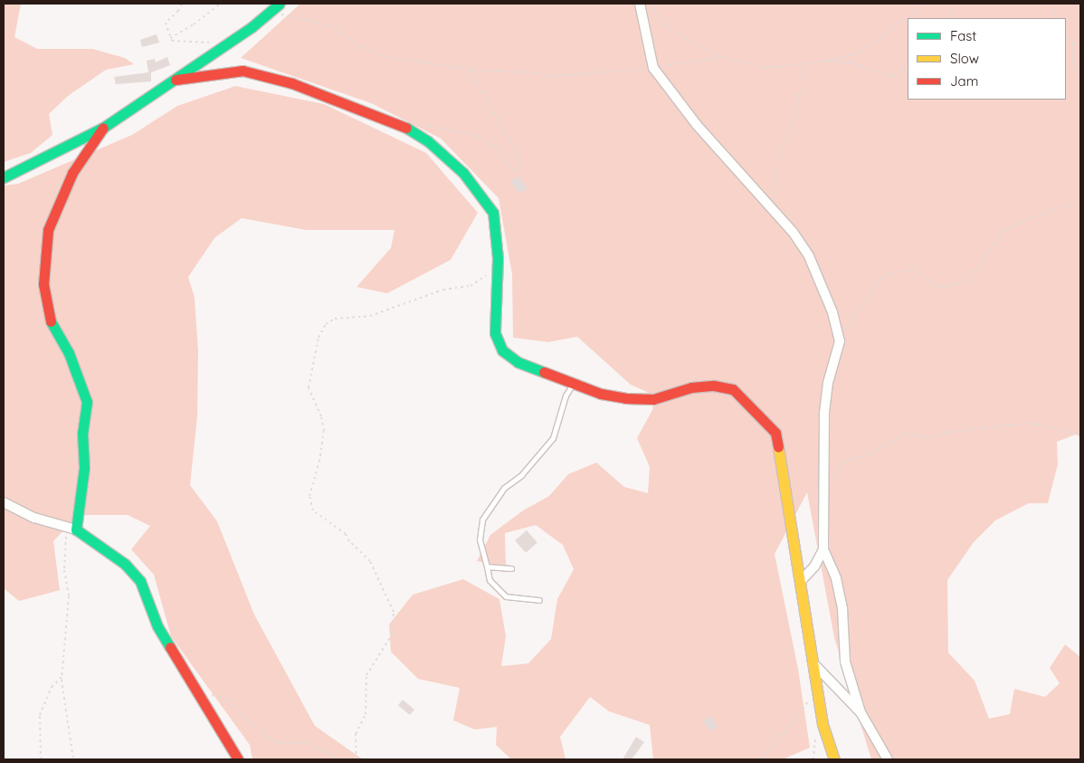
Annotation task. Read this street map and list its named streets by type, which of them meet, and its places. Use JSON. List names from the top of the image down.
{
  "legend": ["Fast", "Slow", "Jam"]
}
